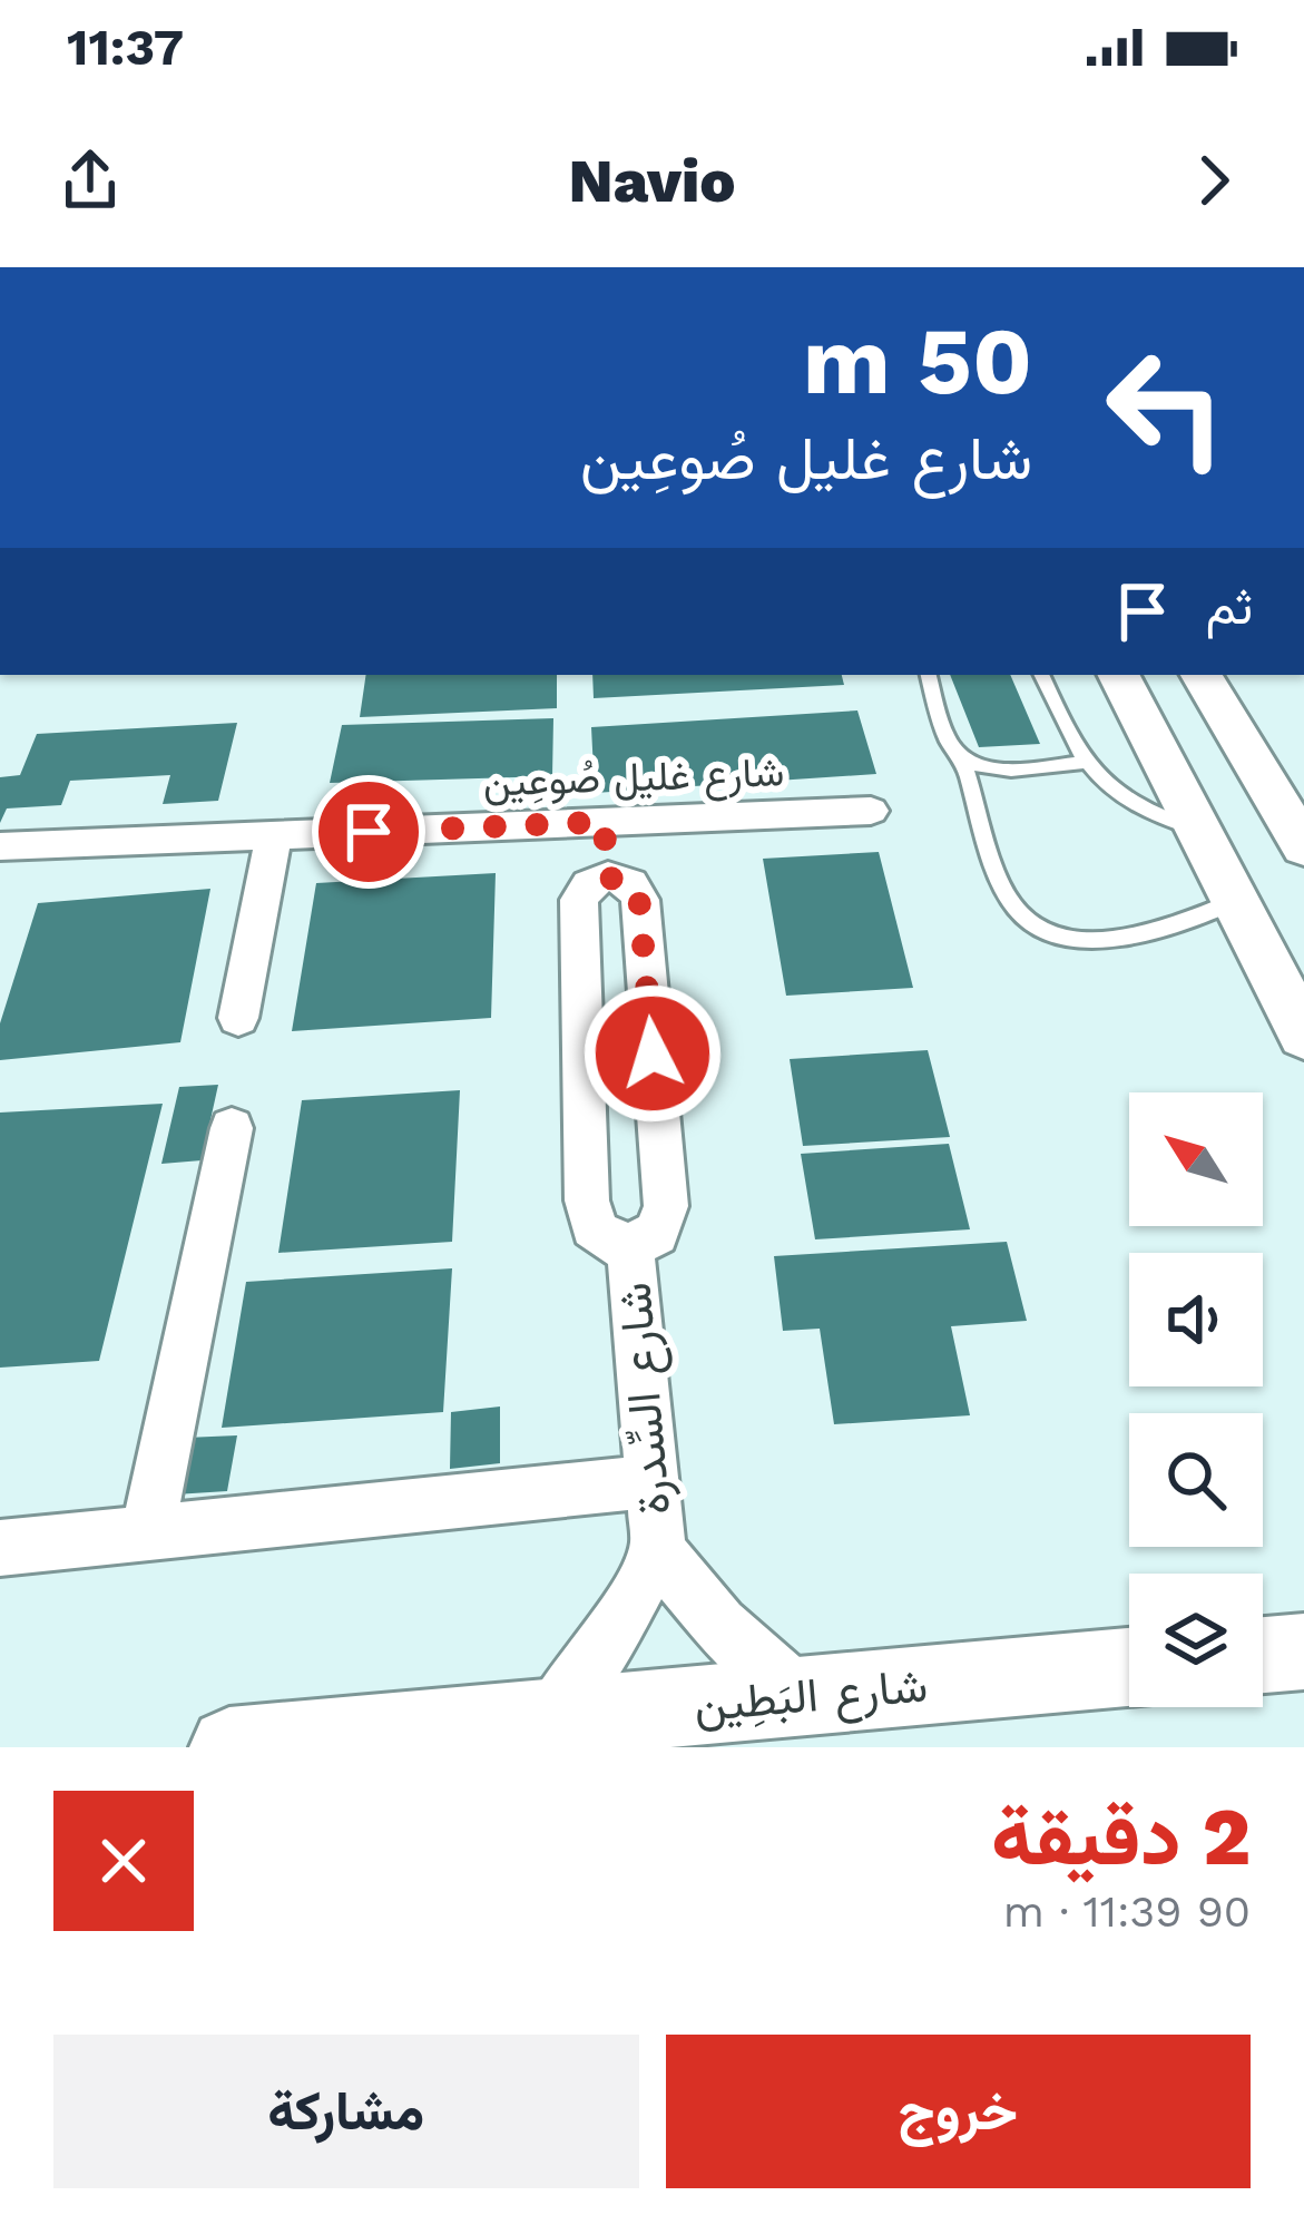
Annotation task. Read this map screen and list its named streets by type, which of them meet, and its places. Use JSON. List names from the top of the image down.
{
  "streets": {
    "main road": ["شارع البَطِين"],
    "street": ["شارع غليل صُوعِين", "شارع السِّدرة"]
  },
  "crossings": [
    ["شارع السِّدرة", "شارع البَطِين"]
  ],
  "north": "top left",
  "page": {
    "status": "11:37",
    "header": "Navio",
    "turn": ["50 m", "شارع غليل صُوعِين"],
    "then": "ثم",
    "heading": ["2 دقيقة", "90 m · 11:39"],
    "buttons": ["خروج", "مشاركة"]
  }
}
